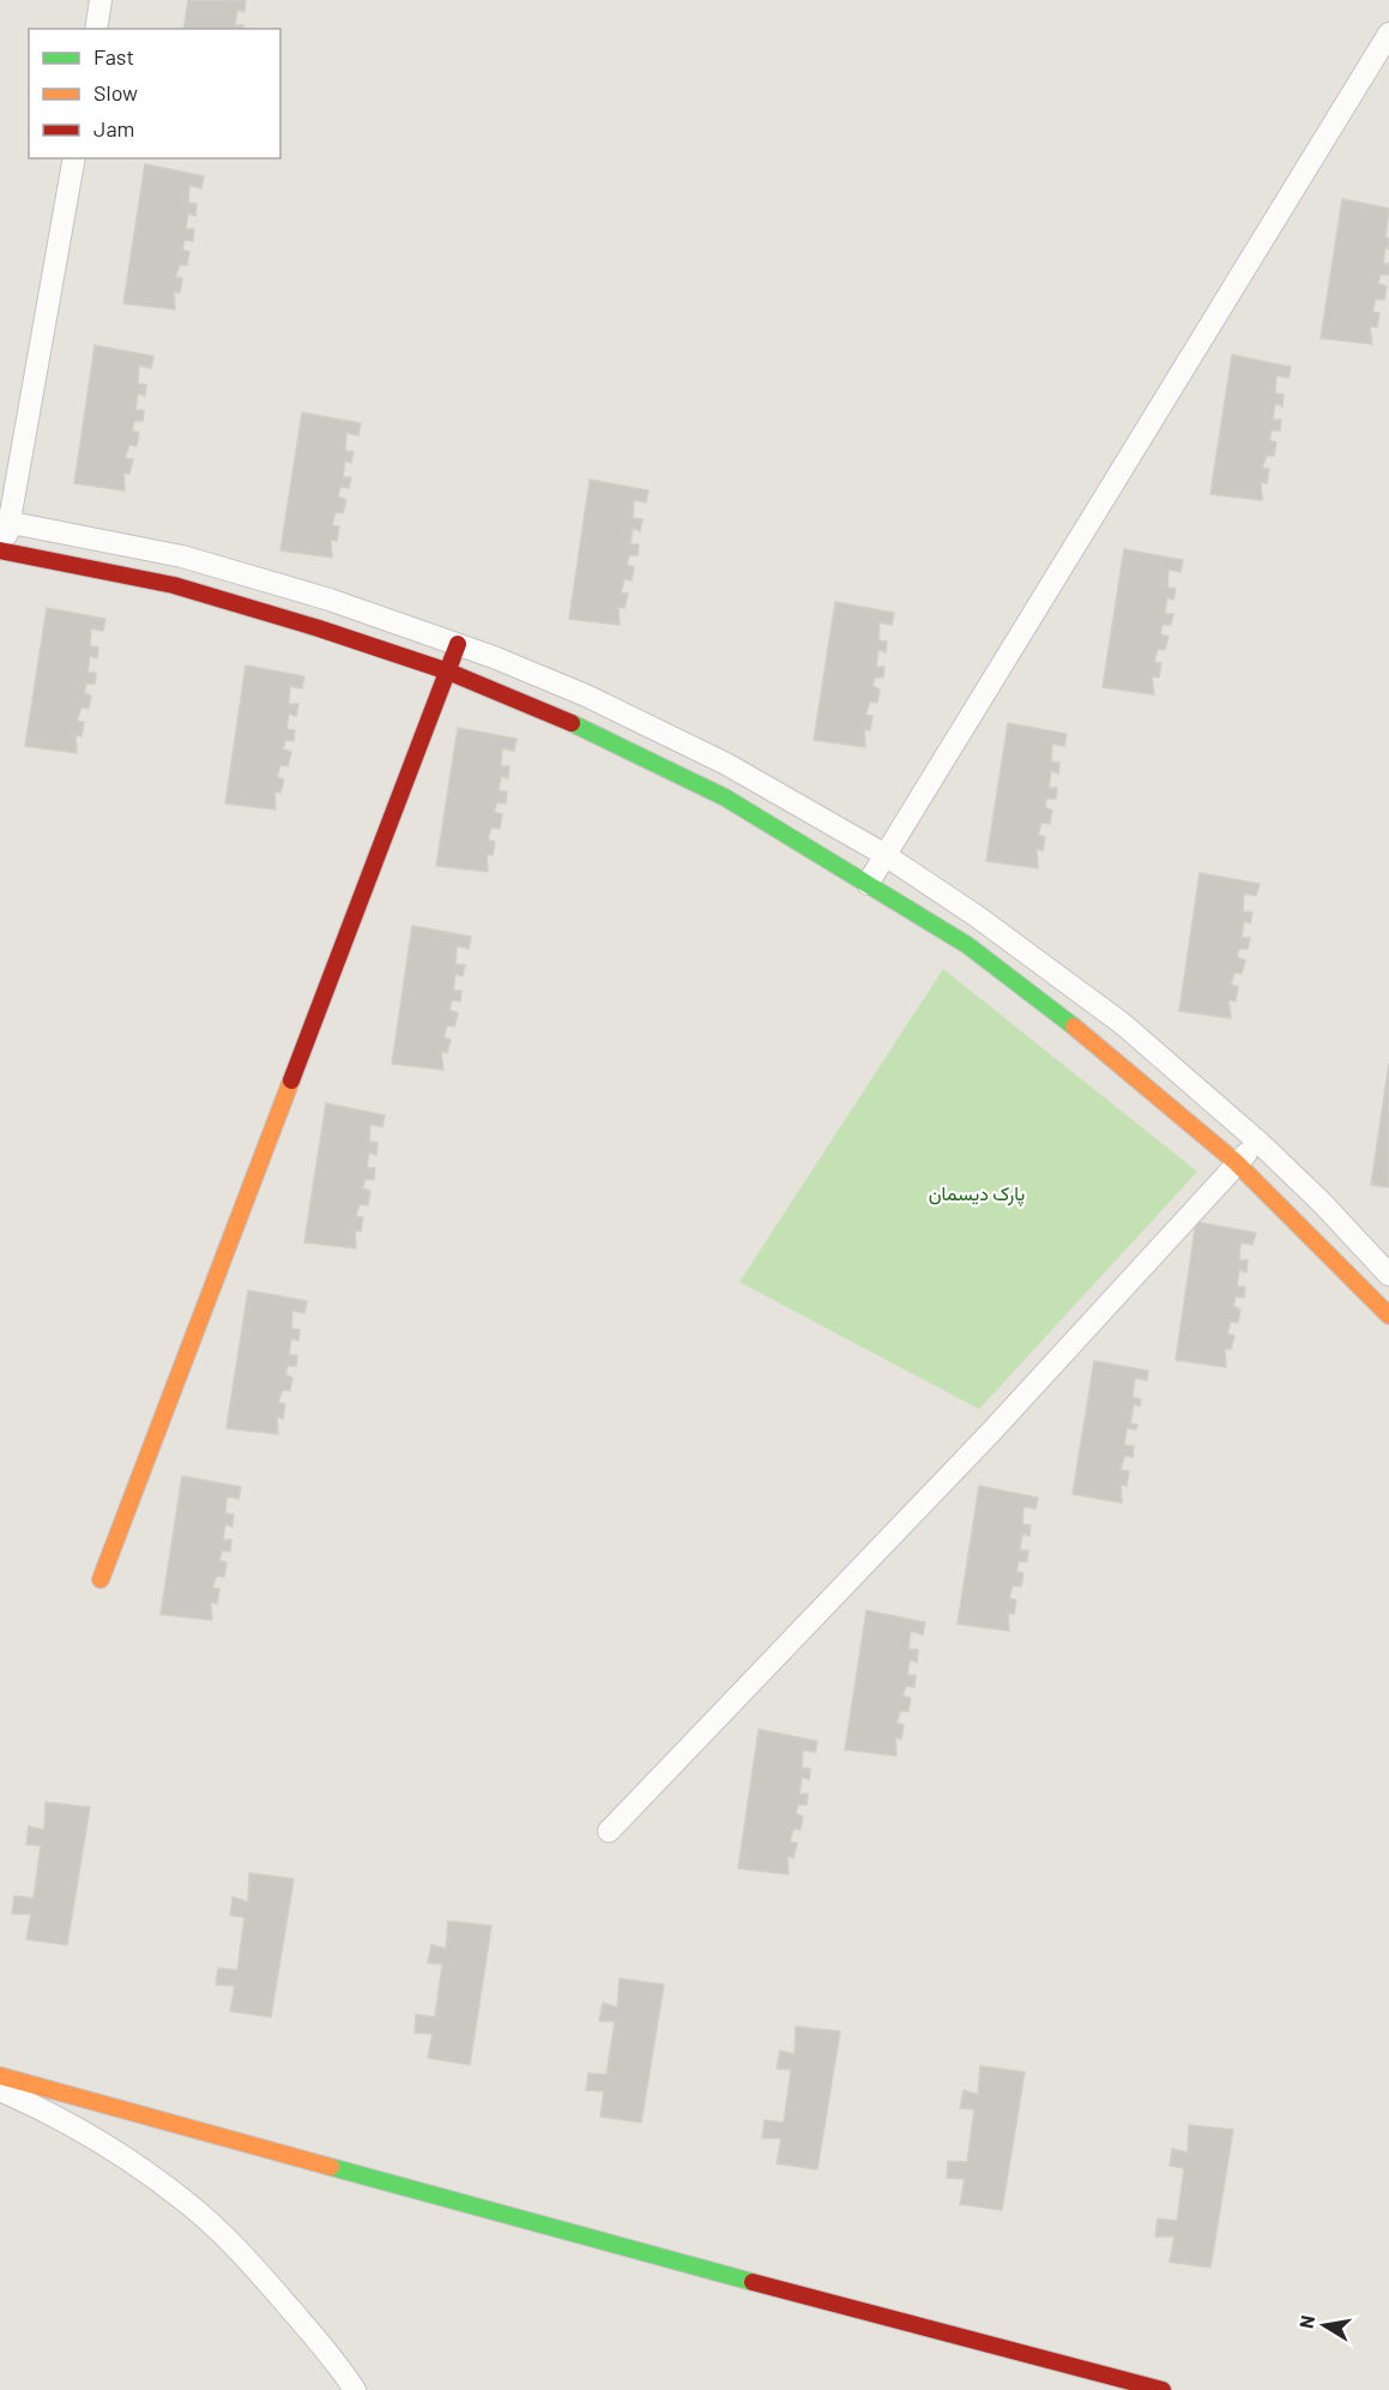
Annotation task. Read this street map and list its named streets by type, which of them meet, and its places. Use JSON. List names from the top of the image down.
{
  "parks": ["پارک دیسمان"],
  "legend": ["Fast", "Slow", "Jam"],
  "north": "left"
}
